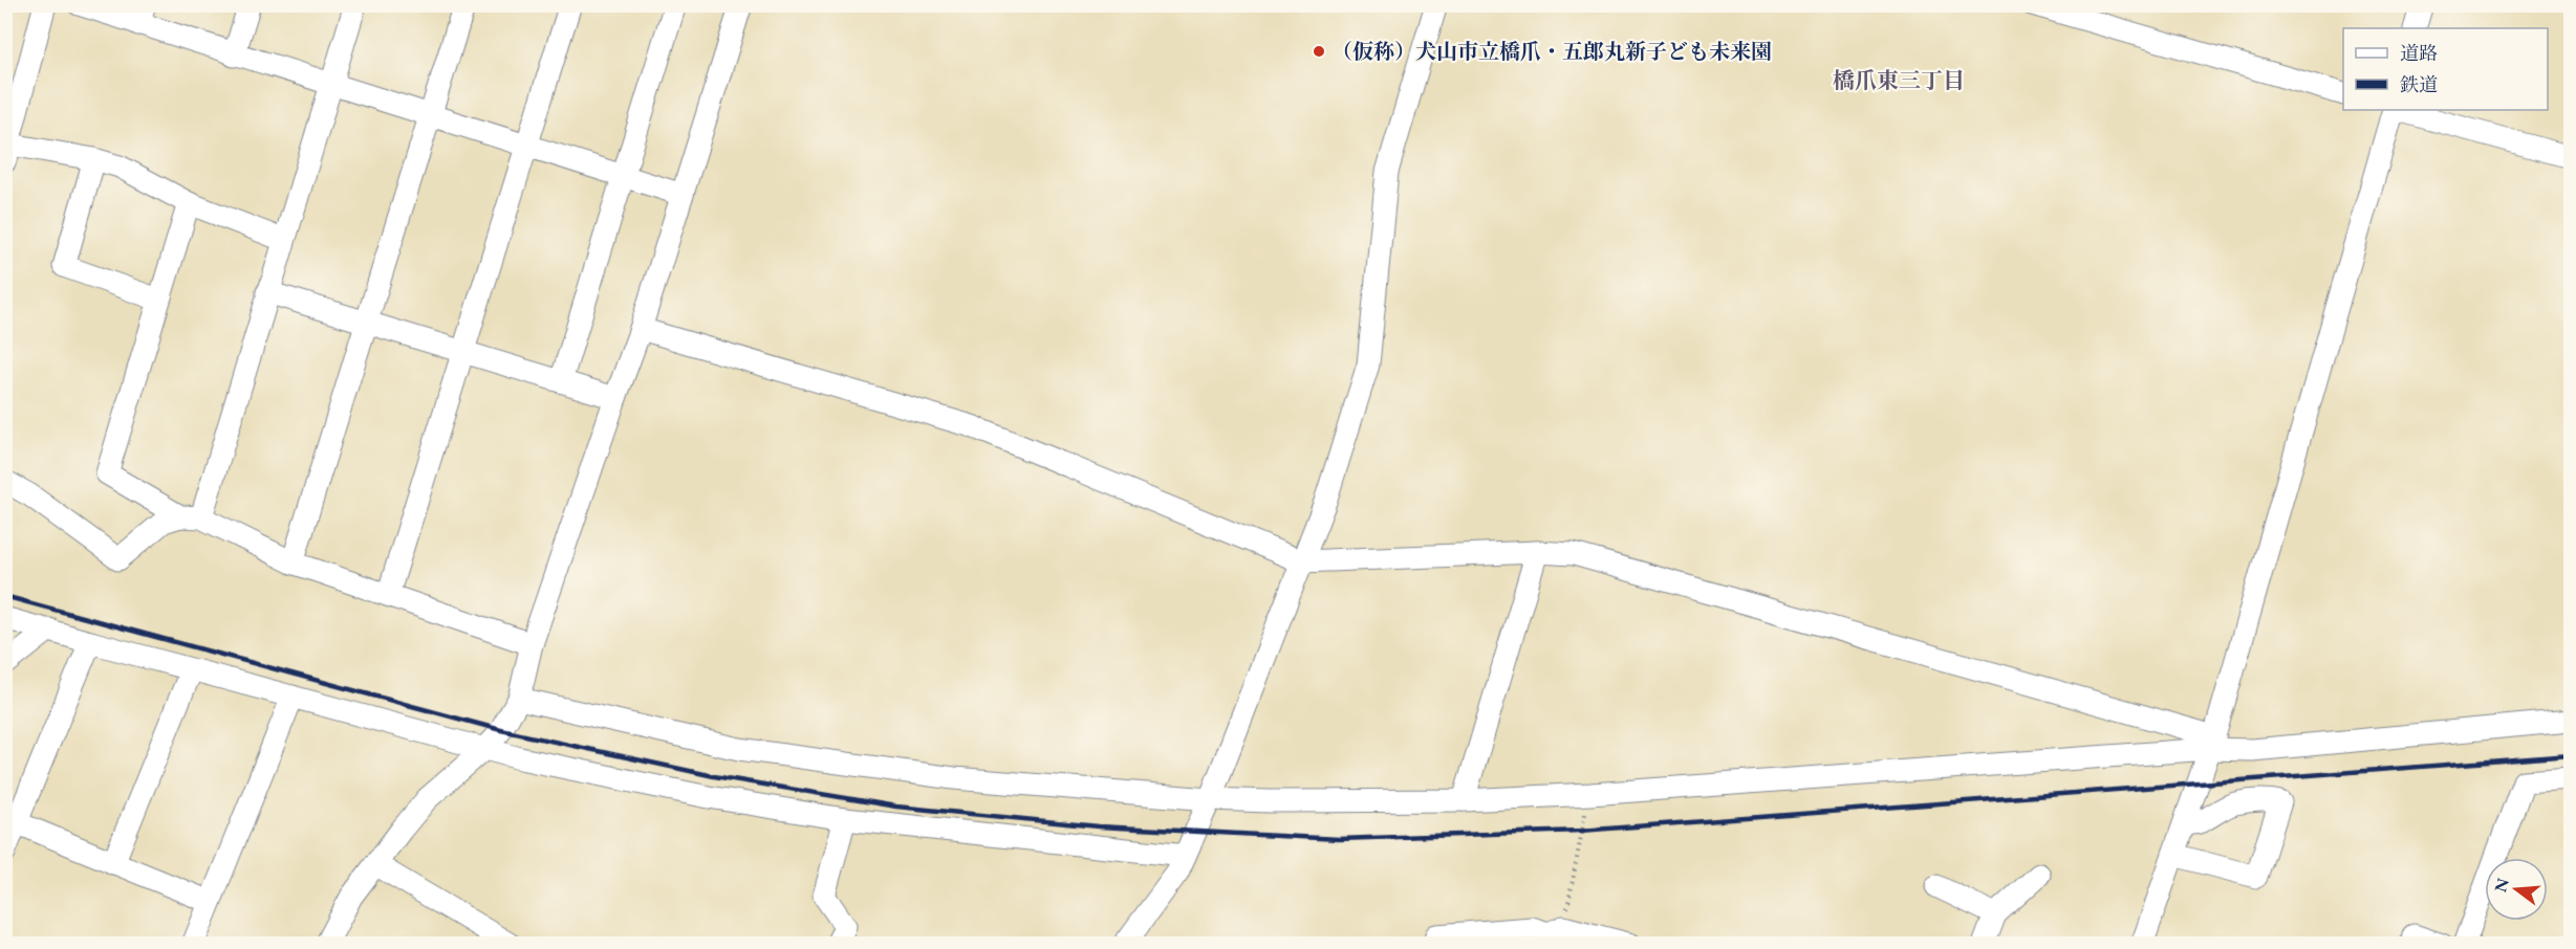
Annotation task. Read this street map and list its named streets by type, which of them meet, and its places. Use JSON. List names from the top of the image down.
{
  "districts": ["橋爪東三丁目"],
  "places": ["（仮称）犬山市立橋爪・五郎丸新子ども未来園"],
  "legend": ["道路", "鉄道"],
  "north": "left"
}
